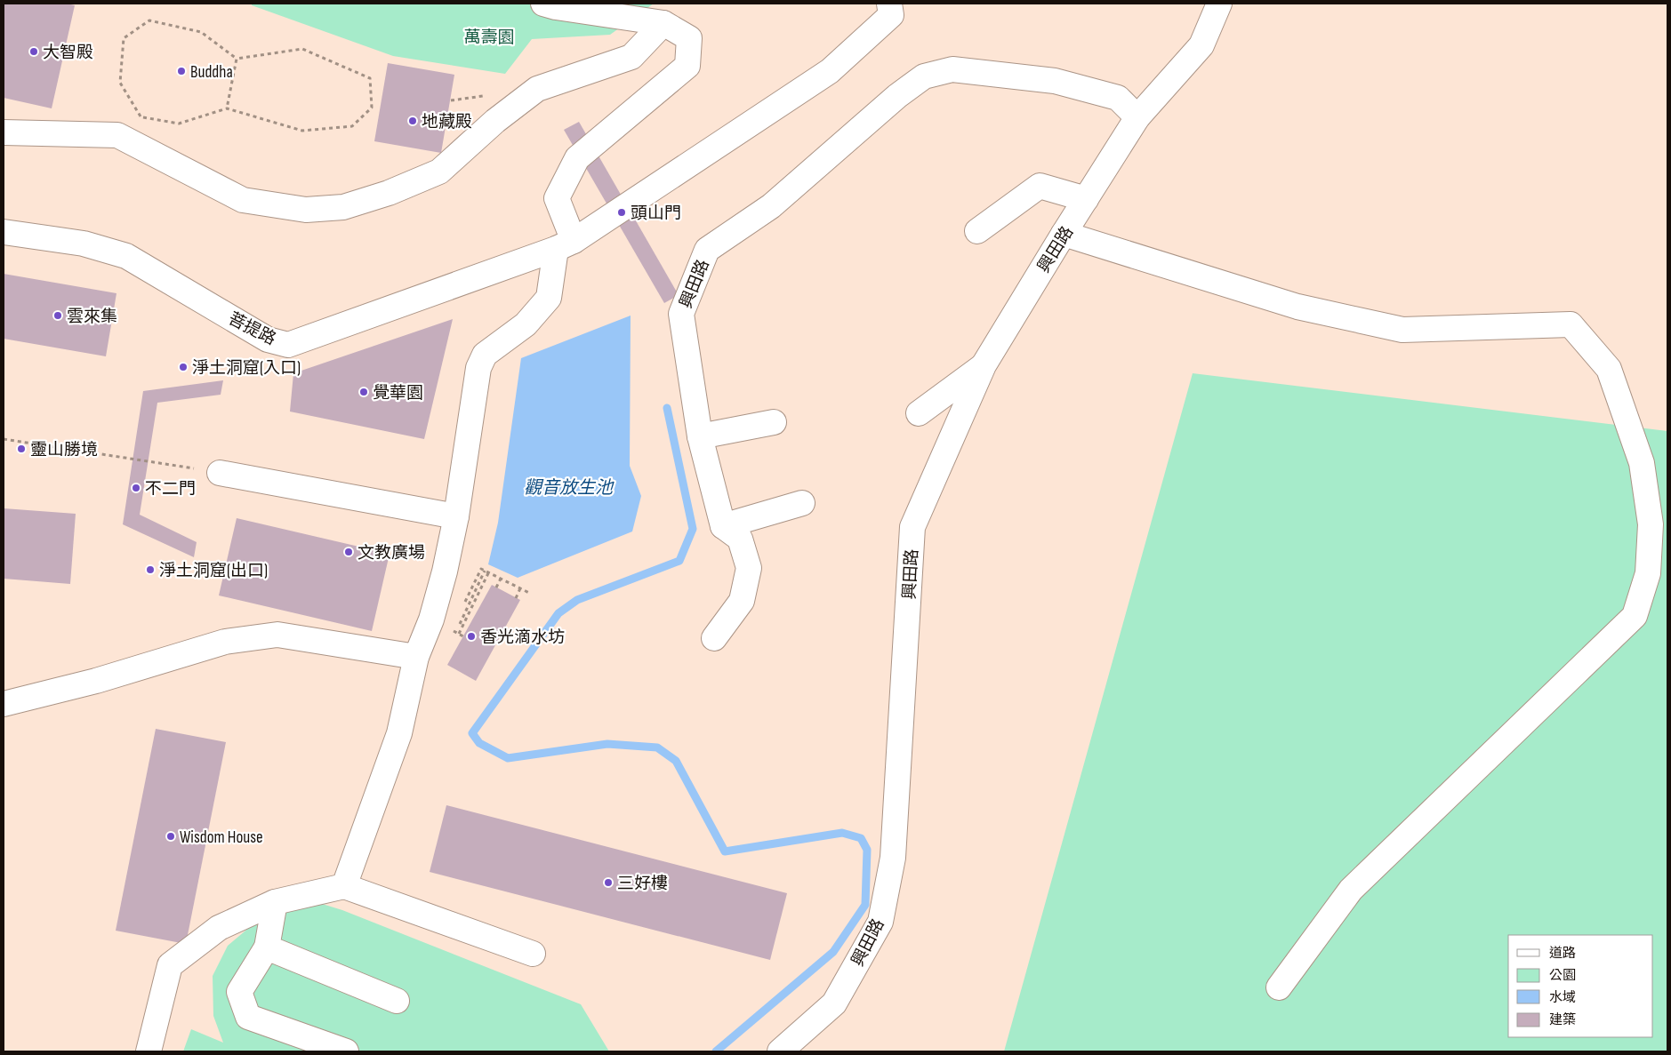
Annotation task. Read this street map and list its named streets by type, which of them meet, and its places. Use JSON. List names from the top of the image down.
{
  "streets": {
    "lane": ["興田路", "菩提路"]
  },
  "water": ["觀音放生池"],
  "parks": ["萬壽園"],
  "places": [
    "大智殿",
    "Buddha",
    "地藏殿",
    "頭山門",
    "雲來集",
    "淨土洞窟(入口)",
    "覺華園",
    "靈山勝境",
    "不二門",
    "文教廣場",
    "淨土洞窟(出口)",
    "香光滴水坊",
    "Wisdom House",
    "三好樓"
  ],
  "legend": [
    "道路",
    "公園",
    "水域",
    "建築"
  ]
}
